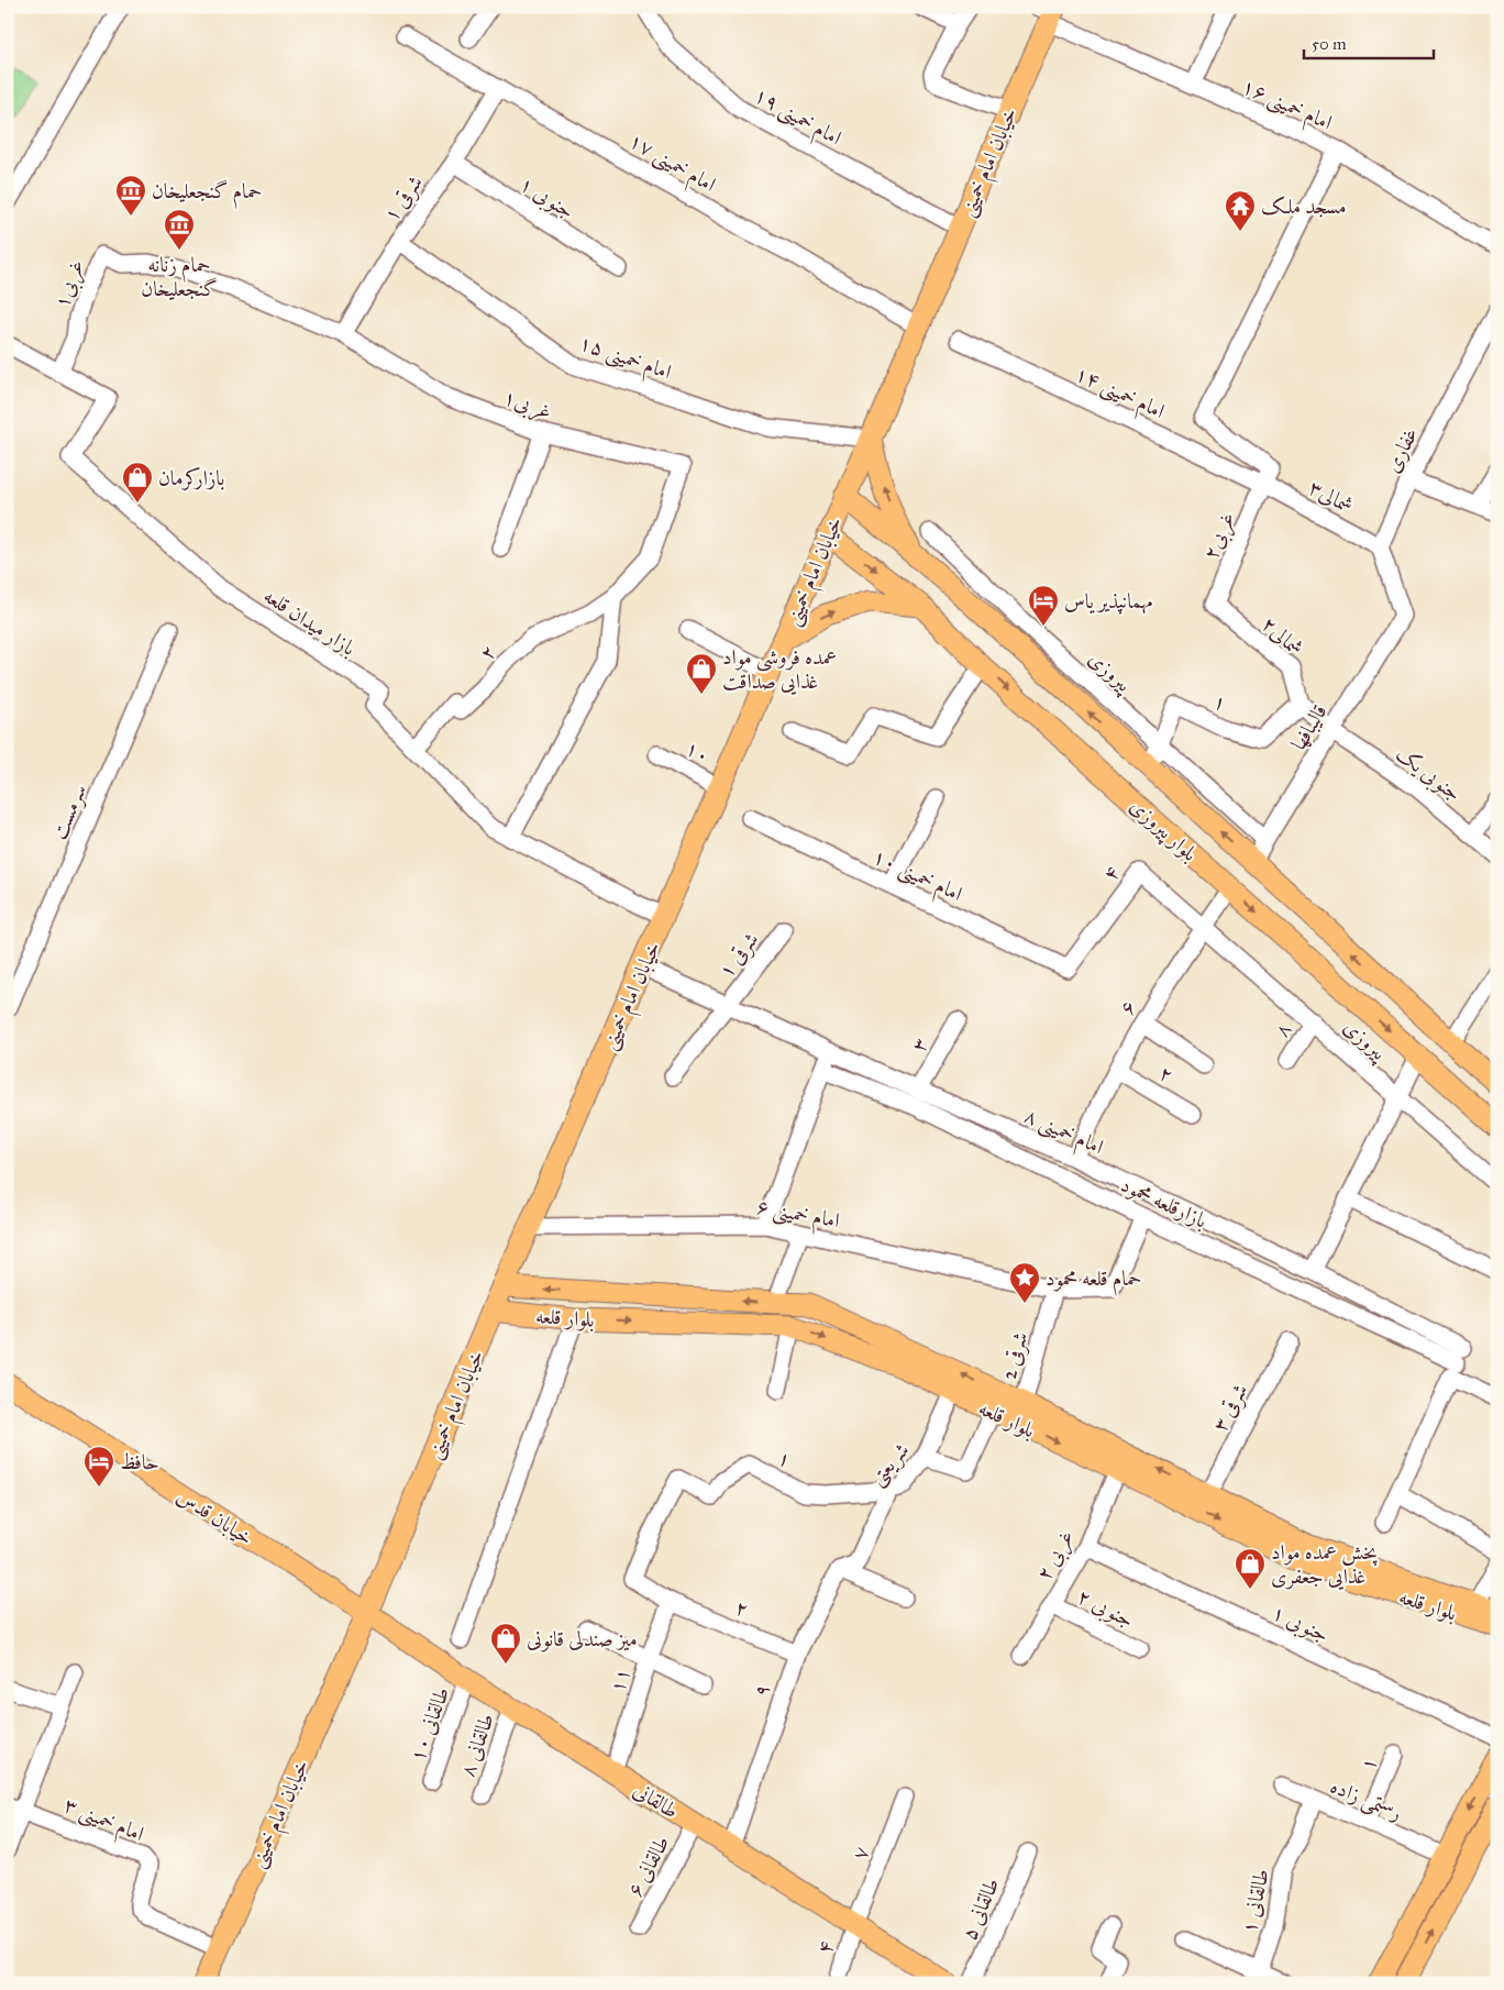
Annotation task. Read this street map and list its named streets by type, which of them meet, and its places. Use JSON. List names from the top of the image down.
{
  "streets": {
    "main road": [
      "خیابان امام خمینی",
      "بلوار پیروزی",
      "بلوار قلعه",
      "خیابان قدس",
      "طالقانی"
    ],
    "street": [
      "امام خمینی ۱۶",
      "امام خمینی ۱۹",
      "امام خمینی ۱۷",
      "۱ جنوبی",
      "۱ شرقی",
      "غربی۱",
      "امام خمینی ۱۵",
      "امام خمینی ۱۴",
      "غفاری",
      "شمالی۳",
      "غربی۲",
      "بازار میدان قلعه",
      "شمالی۲",
      "۲",
      "پیروزی",
      "۱",
      "قالیبافها",
      "۱۰",
      "جنوبی یک",
      "سرمست",
      "۴",
      "امام خمینی ۱۰",
      "۶",
      "۸",
      "۳",
      "امام خمینی ۸",
      "بازارقلعه محمود",
      "امام خمینی ۶",
      "2 شرقی",
      "۳ شرقی",
      "شریعتی",
      "۲ غربی",
      "۲ جنوبی",
      "۱۱",
      "۹",
      "طالقانی ۱۰",
      "طالقانی ۸",
      "رستمی زاده",
      "امام خمینی ۳",
      "۷",
      "طالقانی ۶",
      "طالقانی ۱",
      "طالقانی ۵"
    ]
  },
  "crossings": [
    ["امام خمینی ۱۶", "خیابان امام خمینی"],
    ["امام خمینی ۱۹", "خیابان امام خمینی"],
    ["امام خمینی ۱۷", "خیابان امام خمینی"],
    ["امام خمینی ۱۷", "۱ شرقی"],
    ["خیابان امام خمینی", "امام خمینی ۱۵"],
    ["خیابان امام خمینی", "بازار میدان قلعه"],
    ["خیابان امام خمینی", "۱۰"],
    ["خیابان امام خمینی", "بلوار پیروزی"],
    ["خیابان امام خمینی", "امام خمینی ۸"],
    ["خیابان امام خمینی", "امام خمینی ۶"],
    ["خیابان امام خمینی", "بلوار قلعه"],
    ["خیابان امام خمینی", "خیابان قدس"],
    ["خیابان امام خمینی", "طالقانی"],
    ["خیابان امام خمینی", "امام خمینی ۳"],
    ["۱ جنوبی", "۱ شرقی"],
    ["۱ جنوبی", "۲ غربی"],
    ["۱ شرقی", "غربی۱"],
    ["۱ شرقی", "امام خمینی ۱۵"],
    ["۱ شرقی", "امام خمینی ۸"],
    ["غربی۱", "بازار میدان قلعه"],
    ["غربی۱", "۲"],
    ["امام خمینی ۱۴", "شمالی۳"],
    ["امام خمینی ۱۴", "غربی۲"],
    ["غفاری", "شمالی۳"],
    ["غفاری", "قالیبافها"],
    ["شمالی۳", "غربی۲"],
    ["شمالی۳", "قالیبافها"],
    ["غربی۲", "شمالی۲"],
    ["بازار میدان قلعه", "۲"],
    ["شمالی۲", "۱"],
    ["۲", "۱"],
    ["۲", "۶"],
    ["۲", "۱۱"],
    ["۲", "۹"],
    ["پیروزی", "۱"],
    ["پیروزی", "قالیبافها"],
    ["پیروزی", "۴"],
    ["پیروزی", "۶"],
    ["پیروزی", "۸"],
    ["۱", "بلوار پیروزی"],
    ["۱", "شریعتی"],
    ["۱", "رستمی زاده"],
    ["قالیبافها", "جنوبی یک"],
    ["قالیبافها", "بلوار پیروزی"],
    ["بلوار پیروزی", "۶"],
    ["۴", "امام خمینی ۱۰"],
    ["۴", "۶"],
    ["۴", "طالقانی"],
    ["۴", "۷"],
    ["۶", "امام خمینی ۸"],
    ["۳", "امام خمینی ۸"],
    ["امام خمینی ۸", "بازارقلعه محمود"],
    ["بازارقلعه محمود", "امام خمینی ۶"],
    ["امام خمینی ۶", "2 شرقی"],
    ["بلوار قلعه", "2 شرقی"],
    ["بلوار قلعه", "۳ شرقی"],
    ["بلوار قلعه", "شریعتی"],
    ["بلوار قلعه", "۲ غربی"],
    ["شریعتی", "۹"],
    ["خیابان قدس", "طالقانی"],
    ["۲ غربی", "۲ جنوبی"],
    ["۱۱", "طالقانی"],
    ["۹", "طالقانی"],
    ["طالقانی ۱۰", "طالقانی"],
    ["طالقانی ۸", "طالقانی"],
    ["رستمی زاده", "طالقانی ۱"],
    ["طالقانی", "۷"],
    ["طالقانی", "طالقانی ۶"]
  ],
  "places": {
    "museum": ["حمام گنجعلیخان", "حمام زنانه گنجعلیخان"],
    "temple": ["مسجد ملک"],
    "shop": [
      "بازارکرمان",
      "عمده فروشی مواد غذایی صداقت",
      "پخش عمده مواد غذایی جعفری",
      "میز صندلی قانونی"
    ],
    "hotel": ["مهمانپذیر یاس", "حافظ"],
    "place": ["حمام قلعه محمود"]
  },
  "scale_bar": "50 m"
}
